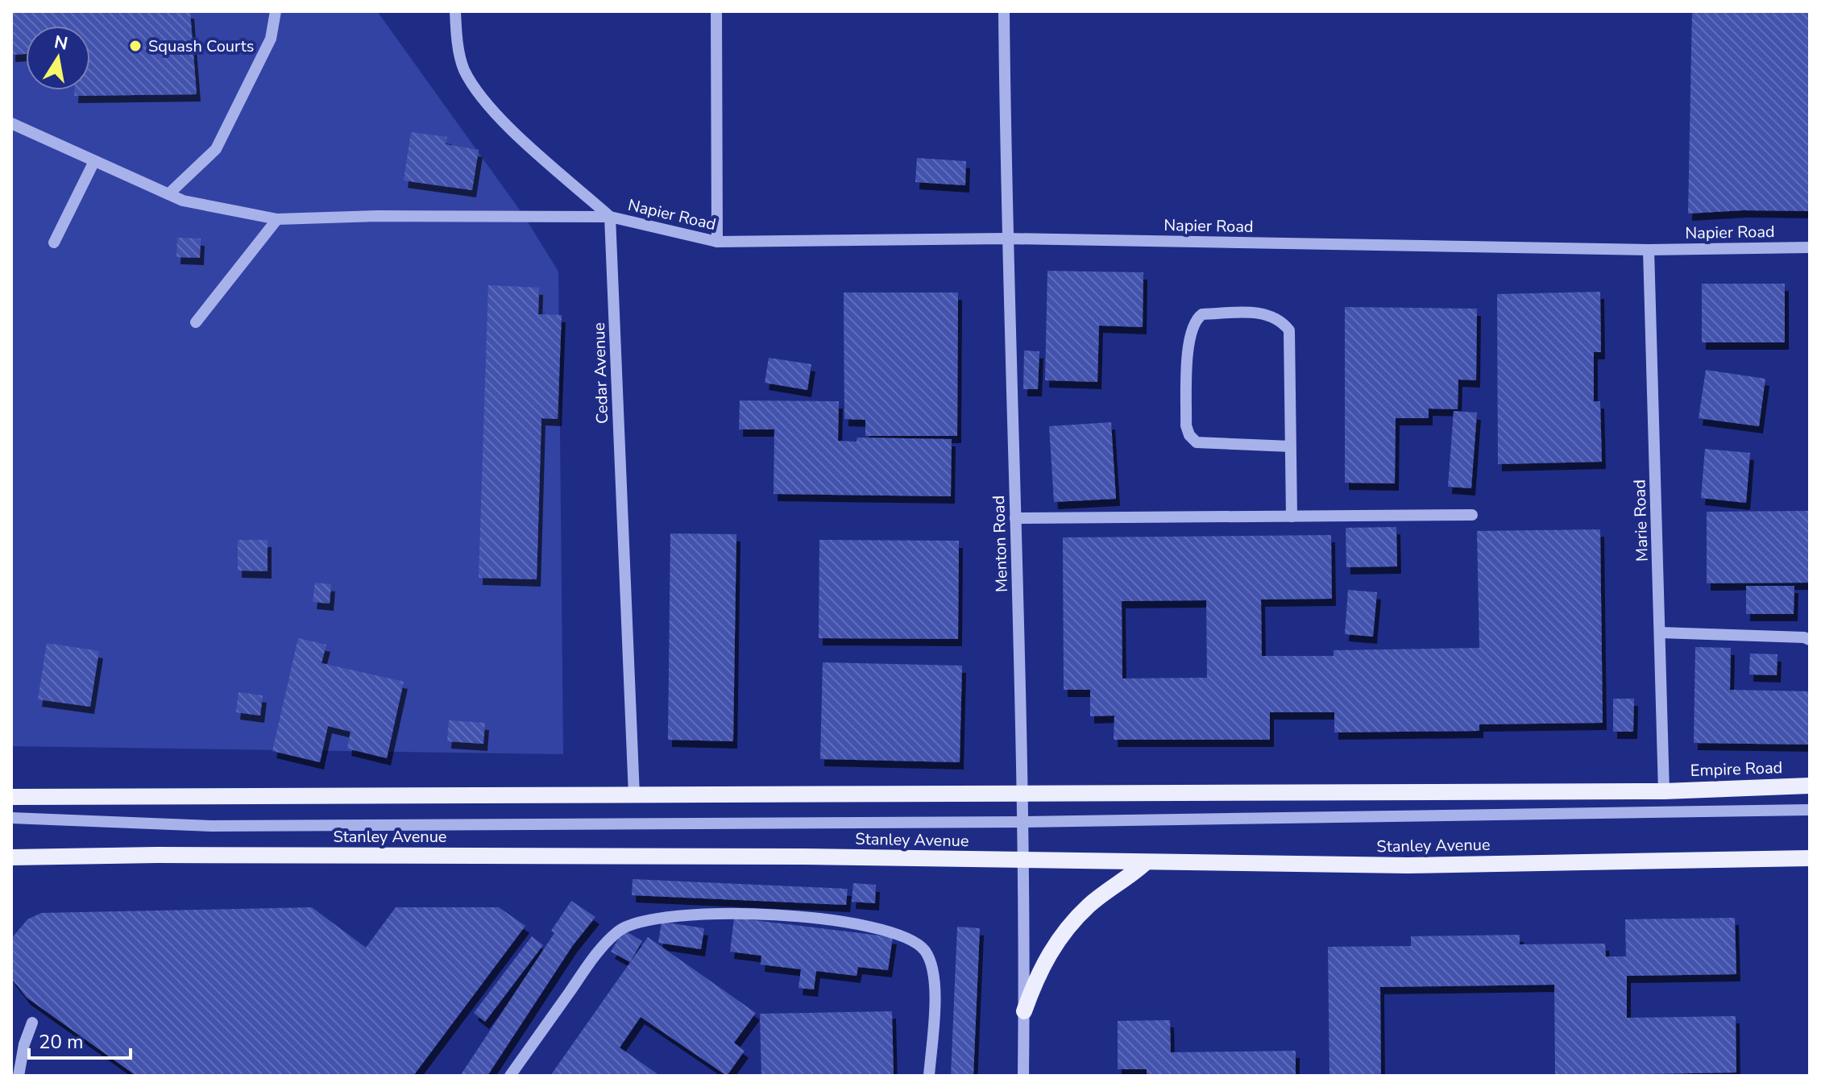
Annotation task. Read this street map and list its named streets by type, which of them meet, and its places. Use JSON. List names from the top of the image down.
{
  "streets": {
    "main road": ["Empire Road", "Stanley Avenue"],
    "street": [
      "Napier Road",
      "Cedar Avenue",
      "Marie Road",
      "Menton Road"
    ]
  },
  "crossings": [
    ["Napier Road", "Cedar Avenue"],
    ["Napier Road", "Marie Road"],
    ["Napier Road", "Menton Road"],
    ["Marie Road", "Empire Road"],
    ["Menton Road", "Stanley Avenue"]
  ],
  "places": ["Squash Courts"],
  "scale_bar": "20 m",
  "north": "top"
}
